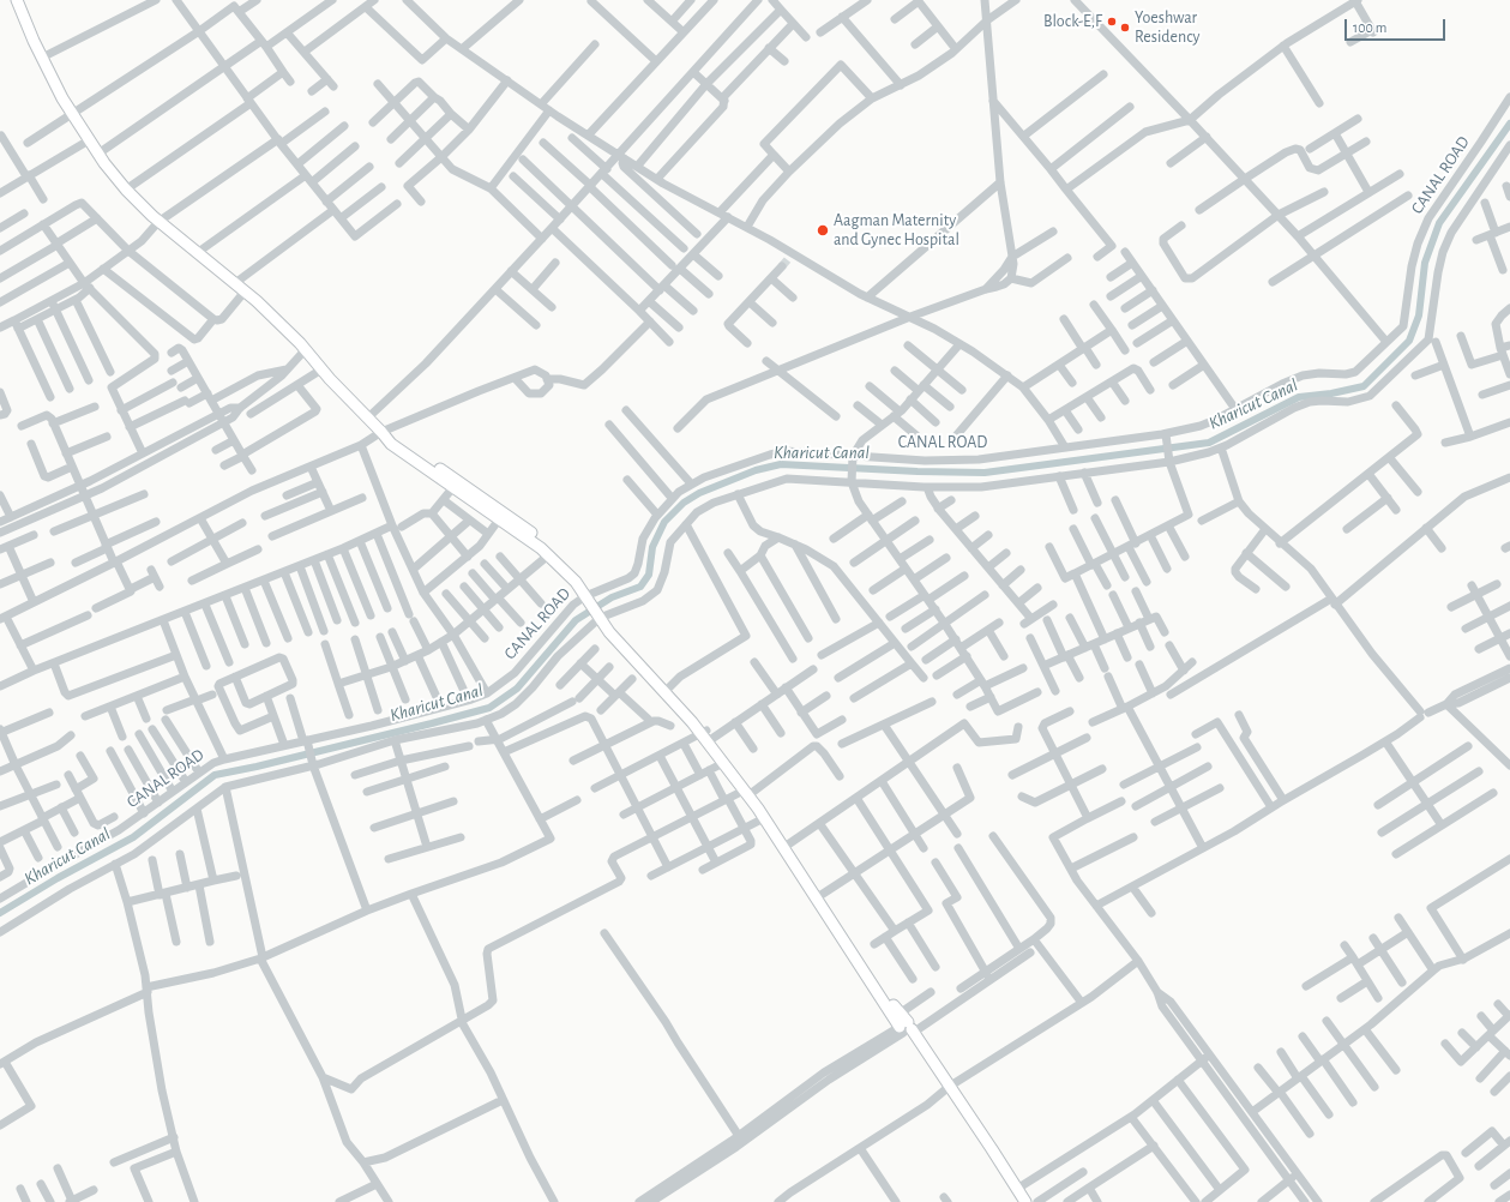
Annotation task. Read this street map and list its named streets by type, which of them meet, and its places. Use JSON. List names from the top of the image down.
{
  "streets": {
    "street": ["CANAL ROAD"]
  },
  "water": ["Kharicut Canal"],
  "places": ["Block-E,F", "Yoeshwar Residency", "Aagman Maternity and Gynec Hospital"],
  "scale_bar": "100 m"
}
